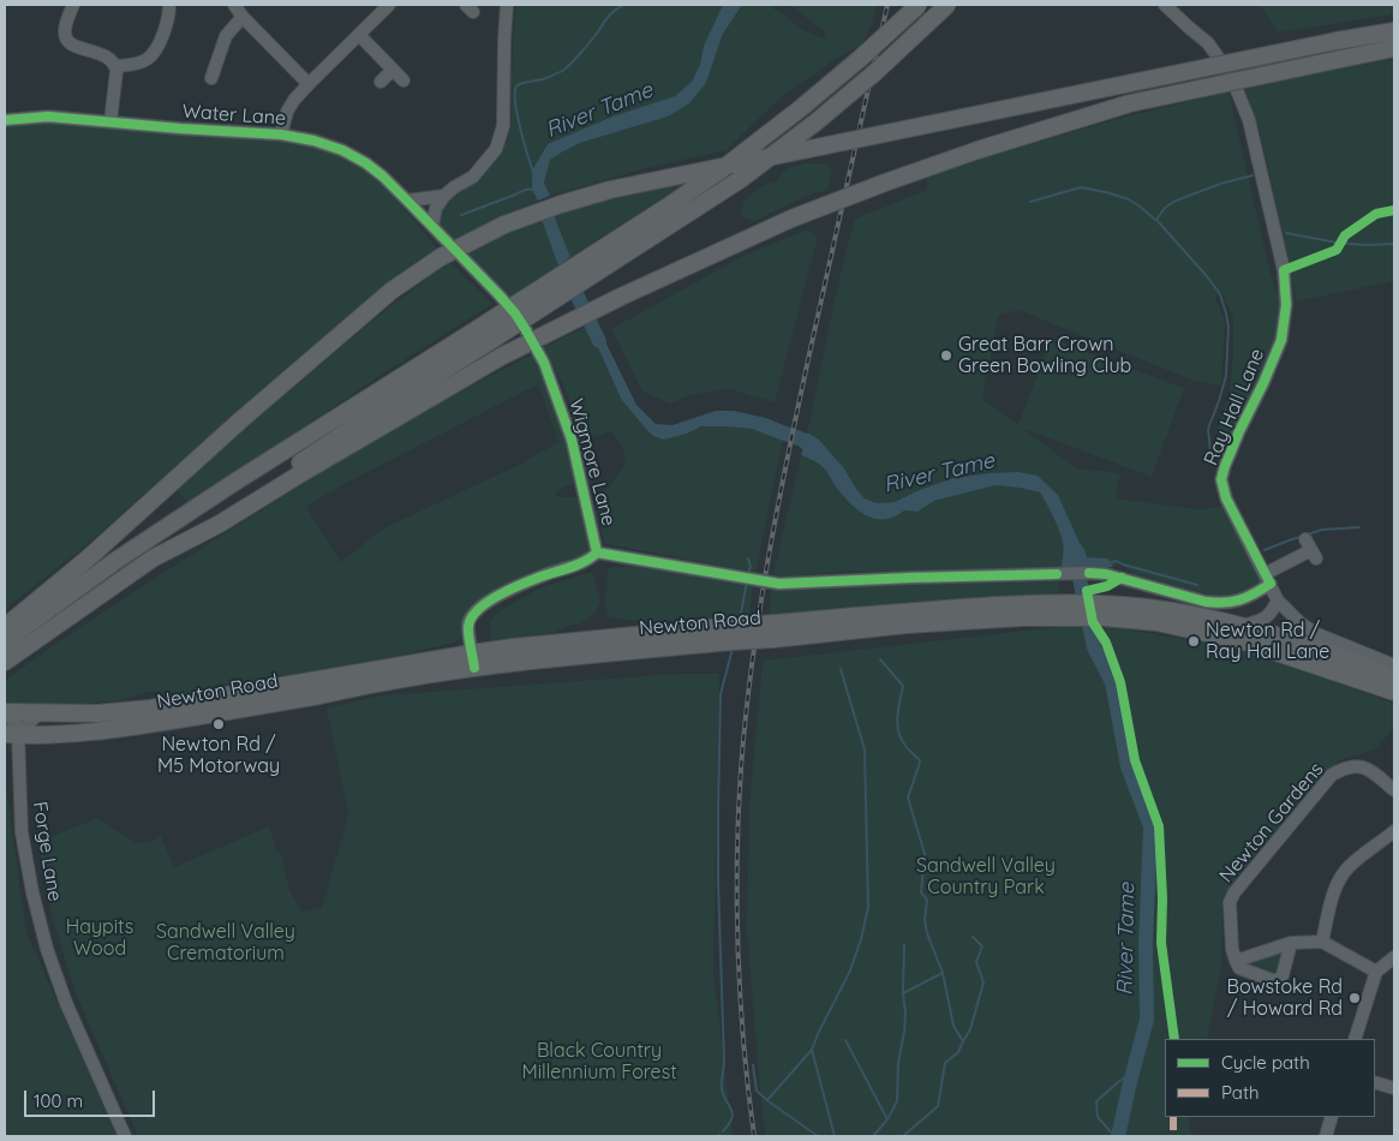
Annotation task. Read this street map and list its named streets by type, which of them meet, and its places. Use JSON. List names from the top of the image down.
{
  "streets": {
    "highway": ["Newton Road"],
    "street": [
      "Water Lane",
      "Ray Hall Lane",
      "Wigmore Lane",
      "Newton Gardens",
      "Forge Lane"
    ]
  },
  "crossings": [
    ["Water Lane", "Wigmore Lane"],
    ["Wigmore Lane", "Newton Road"],
    ["Newton Road", "Forge Lane"]
  ],
  "water": ["River Tame"],
  "parks": [
    "Sandwell Valley Country Park",
    "Haypits Wood",
    "Sandwell Valley Crematorium",
    "Black Country Millennium Forest"
  ],
  "places": [
    "Great Barr Crown Green Bowling Club",
    "Newton Rd / Ray Hall Lane",
    "Newton Rd / M5 Motorway",
    "Bowstoke Rd / Howard Rd"
  ],
  "legend": ["Cycle path", "Path"],
  "scale_bar": "100 m"
}
